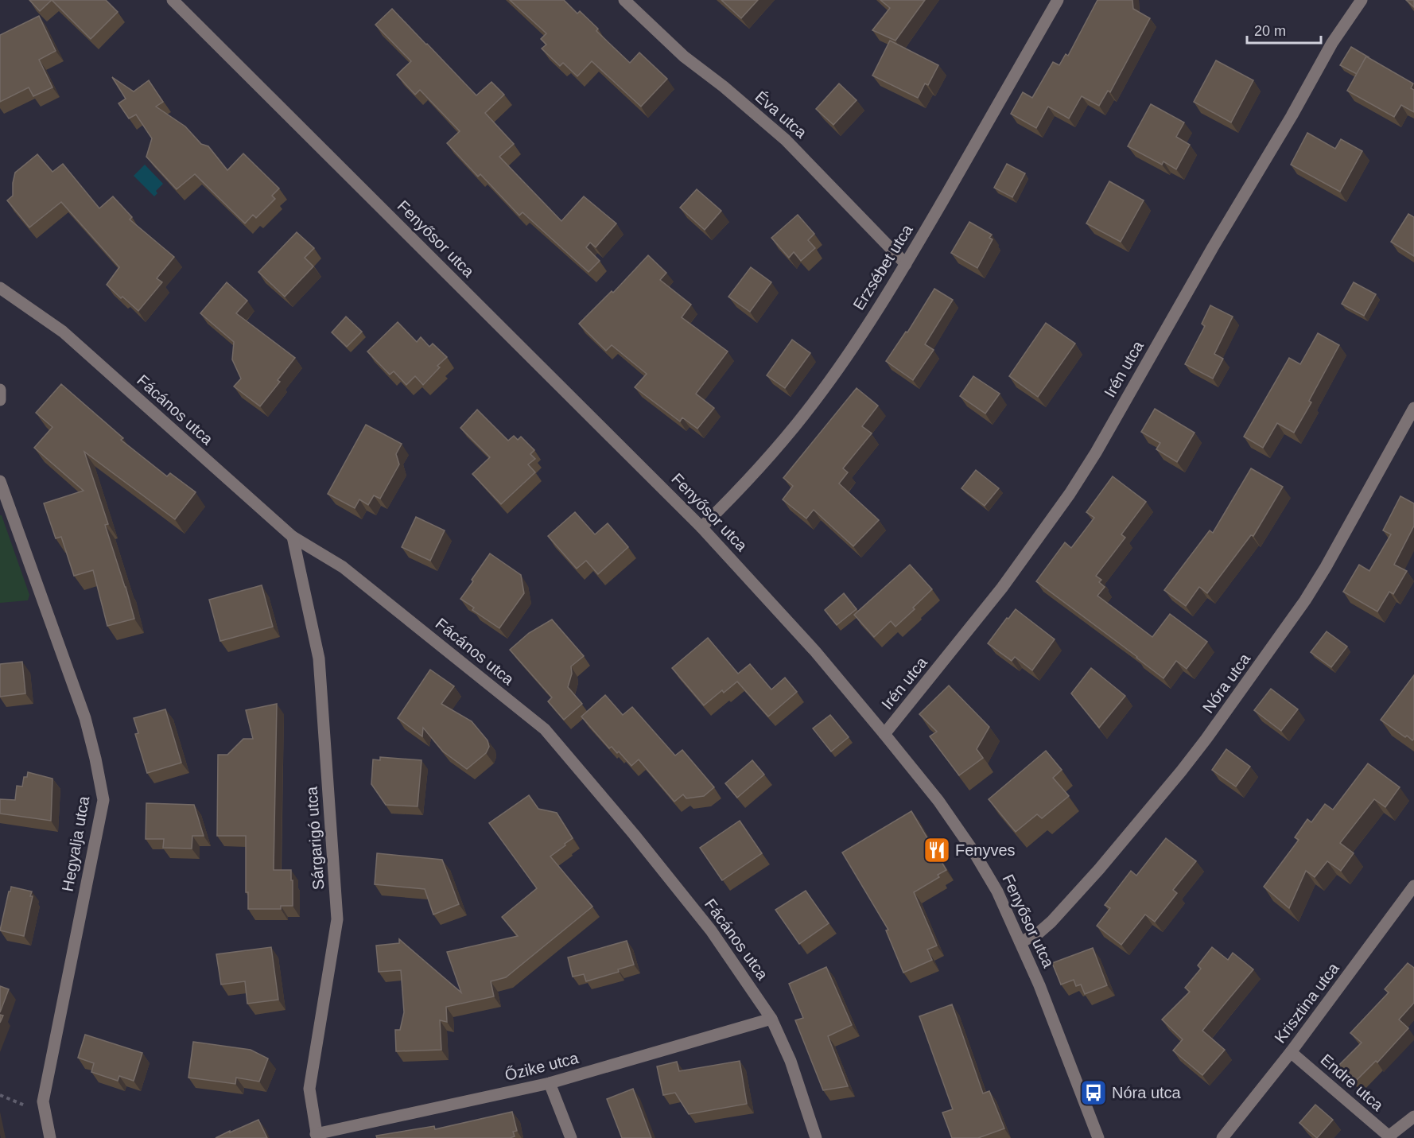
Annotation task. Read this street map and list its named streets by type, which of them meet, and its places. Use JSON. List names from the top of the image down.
{
  "streets": {
    "street": [
      "Éva utca",
      "Fenyősor utca",
      "Erzsébet utca",
      "Irén utca",
      "Fácános utca",
      "Nóra utca",
      "Sárgarigó utca",
      "Hegyalja utca",
      "Krisztina utca",
      "Őzike utca",
      "Endre utca"
    ]
  },
  "crossings": [
    ["Éva utca", "Erzsébet utca"],
    ["Fenyősor utca", "Erzsébet utca"],
    ["Fenyősor utca", "Irén utca"],
    ["Fenyősor utca", "Nóra utca"],
    ["Fácános utca", "Sárgarigó utca"],
    ["Fácános utca", "Őzike utca"],
    ["Sárgarigó utca", "Őzike utca"],
    ["Krisztina utca", "Endre utca"]
  ],
  "places": {
    "restaurant": ["Fenyves"],
    "bus stop": ["Nóra utca"]
  },
  "scale_bar": "20 m"
}
